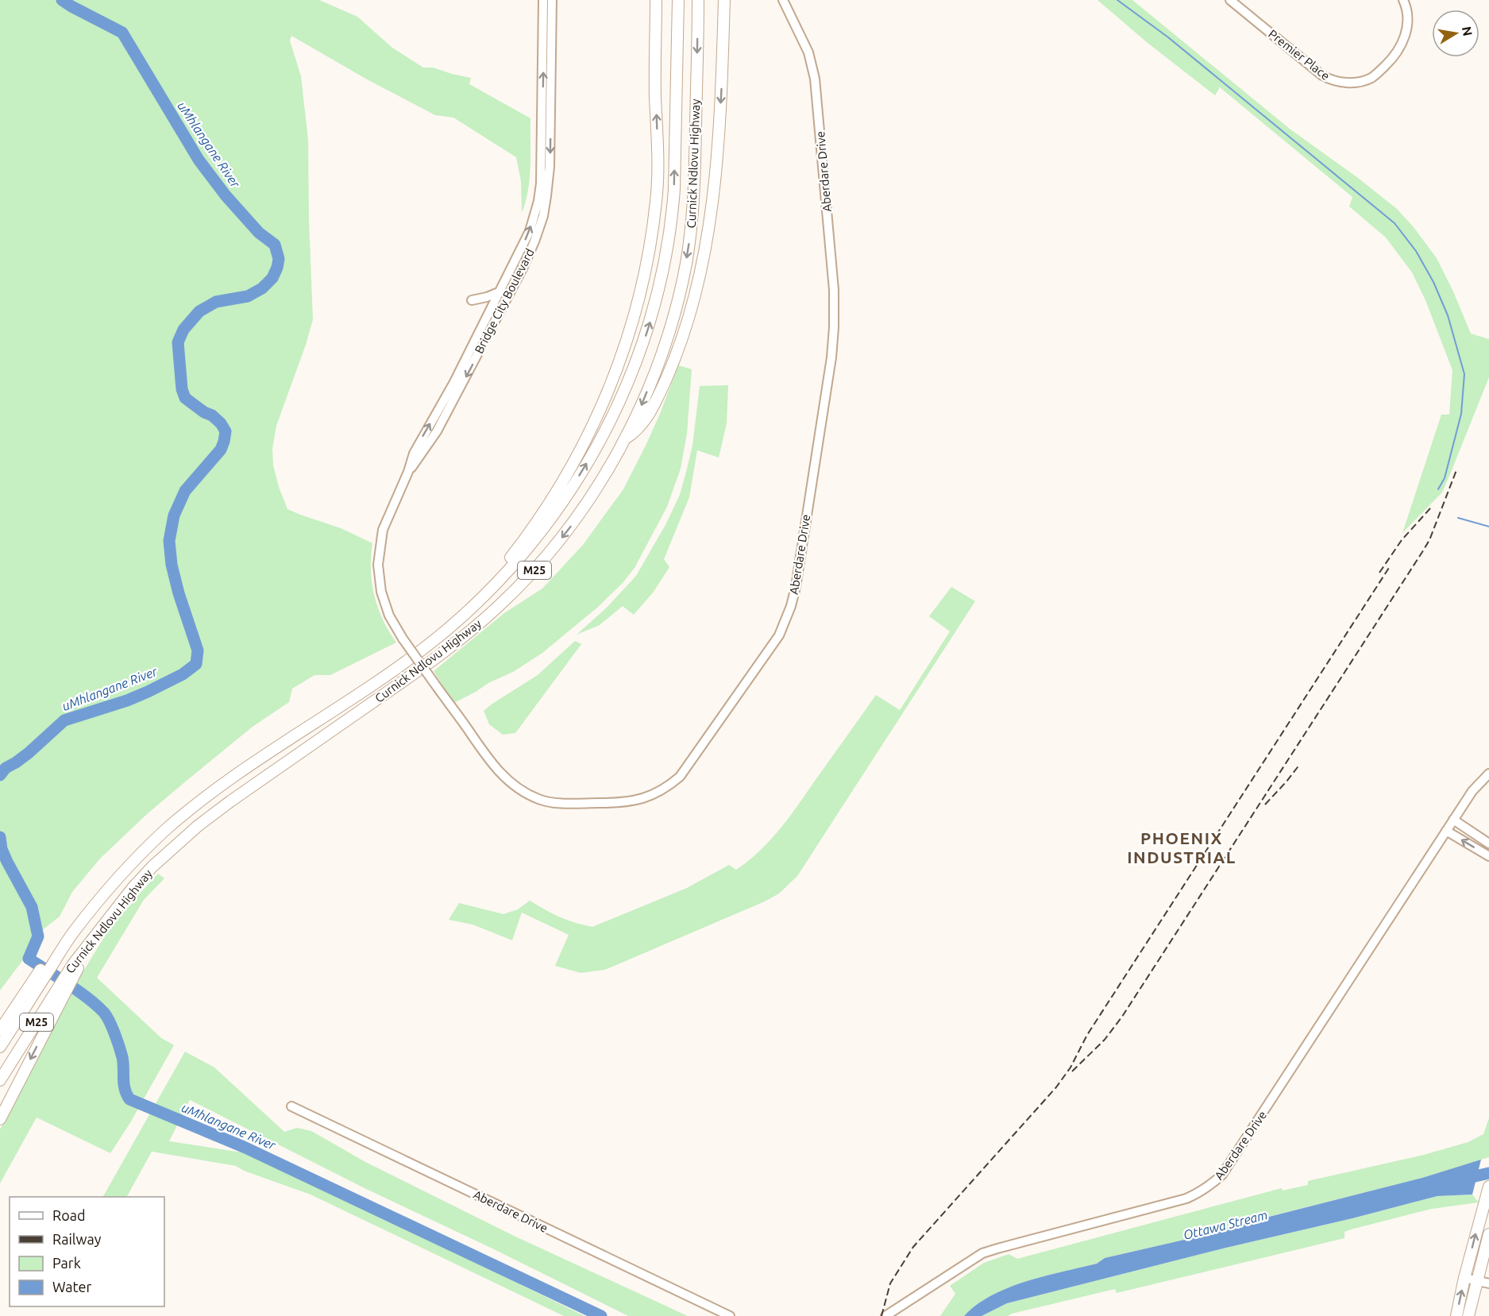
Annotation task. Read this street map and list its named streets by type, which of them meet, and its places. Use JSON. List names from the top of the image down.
{
  "streets": {
    "main road": ["Curnick Ndlovu Highway", "M25"],
    "street": ["Premier Place", "Aberdare Drive", "Bridge City Boulevard"]
  },
  "crossings": [
    ["Aberdare Drive", "Bridge City Boulevard"]
  ],
  "districts": ["PHOENIX INDUSTRIAL"],
  "water": ["uMhlangane River", "Ottawa Stream"],
  "legend": [
    "Road",
    "Railway",
    "Park",
    "Water"
  ],
  "north": "right"
}
